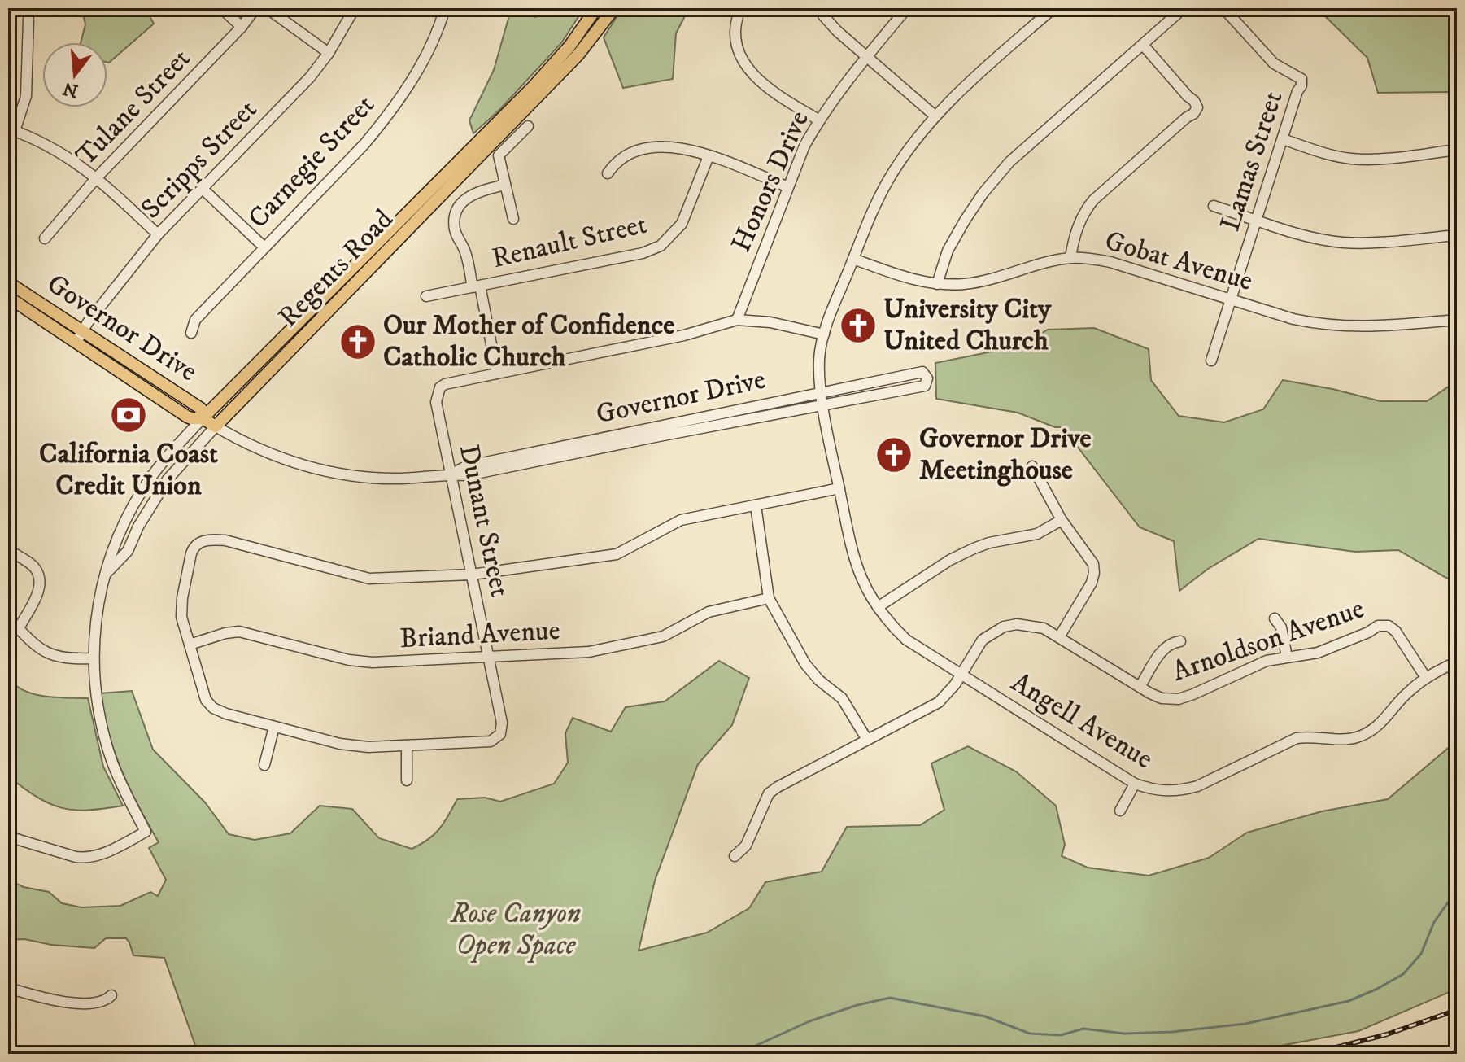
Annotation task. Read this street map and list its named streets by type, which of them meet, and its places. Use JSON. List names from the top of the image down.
{
  "streets": {
    "main road": ["Regents Road", "Governor Drive"],
    "street": [
      "Tulane Street",
      "Scripps Street",
      "Lamas Street",
      "Carnegie Street",
      "Honors Drive",
      "Renault Street",
      "Gobat Avenue",
      "Dunant Street",
      "Briand Avenue",
      "Arnoldson Avenue",
      "Angell Avenue"
    ]
  },
  "crossings": [
    ["Scripps Street", "Governor Drive"],
    ["Lamas Street", "Gobat Avenue"],
    ["Gobat Avenue", "Angell Avenue"],
    ["Regents Road", "Governor Drive"],
    ["Governor Drive", "Dunant Street"],
    ["Governor Drive", "Angell Avenue"],
    ["Dunant Street", "Briand Avenue"],
    ["Arnoldson Avenue", "Angell Avenue"]
  ],
  "parks": ["Rose Canyon Open Space"],
  "places": {
    "church": ["University City United Church", "Our Mother of Confidence Catholic Church", "Governor Drive Meetinghouse"],
    "bank": ["California Coast Credit Union"]
  },
  "north": "bottom"
}
